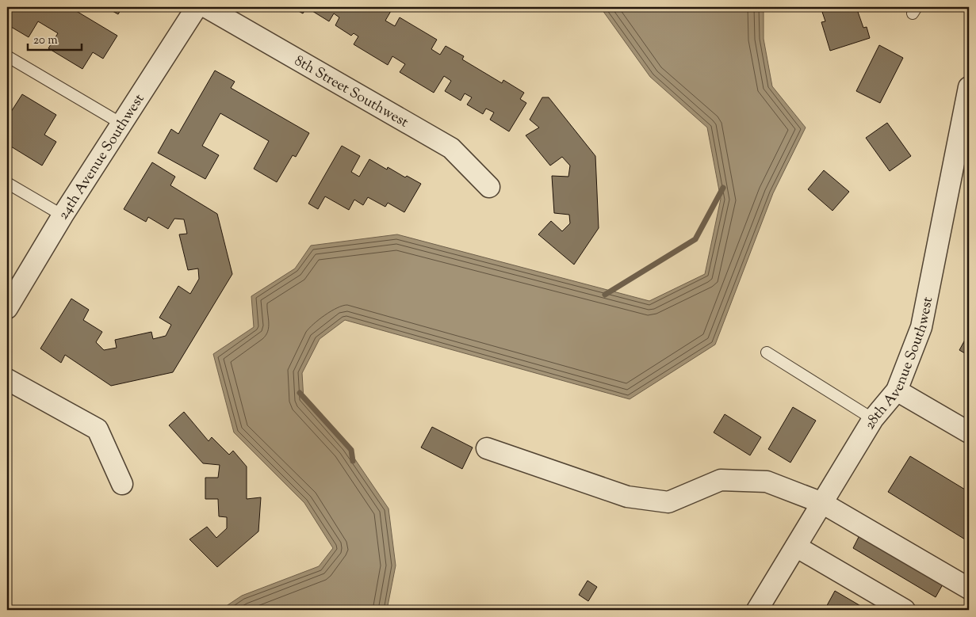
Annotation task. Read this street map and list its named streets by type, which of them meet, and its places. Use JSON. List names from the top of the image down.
{
  "streets": {
    "street": ["8th Street Southwest", "24th Avenue Southwest", "28th Avenue Southwest"]
  },
  "scale_bar": "20 m"
}
